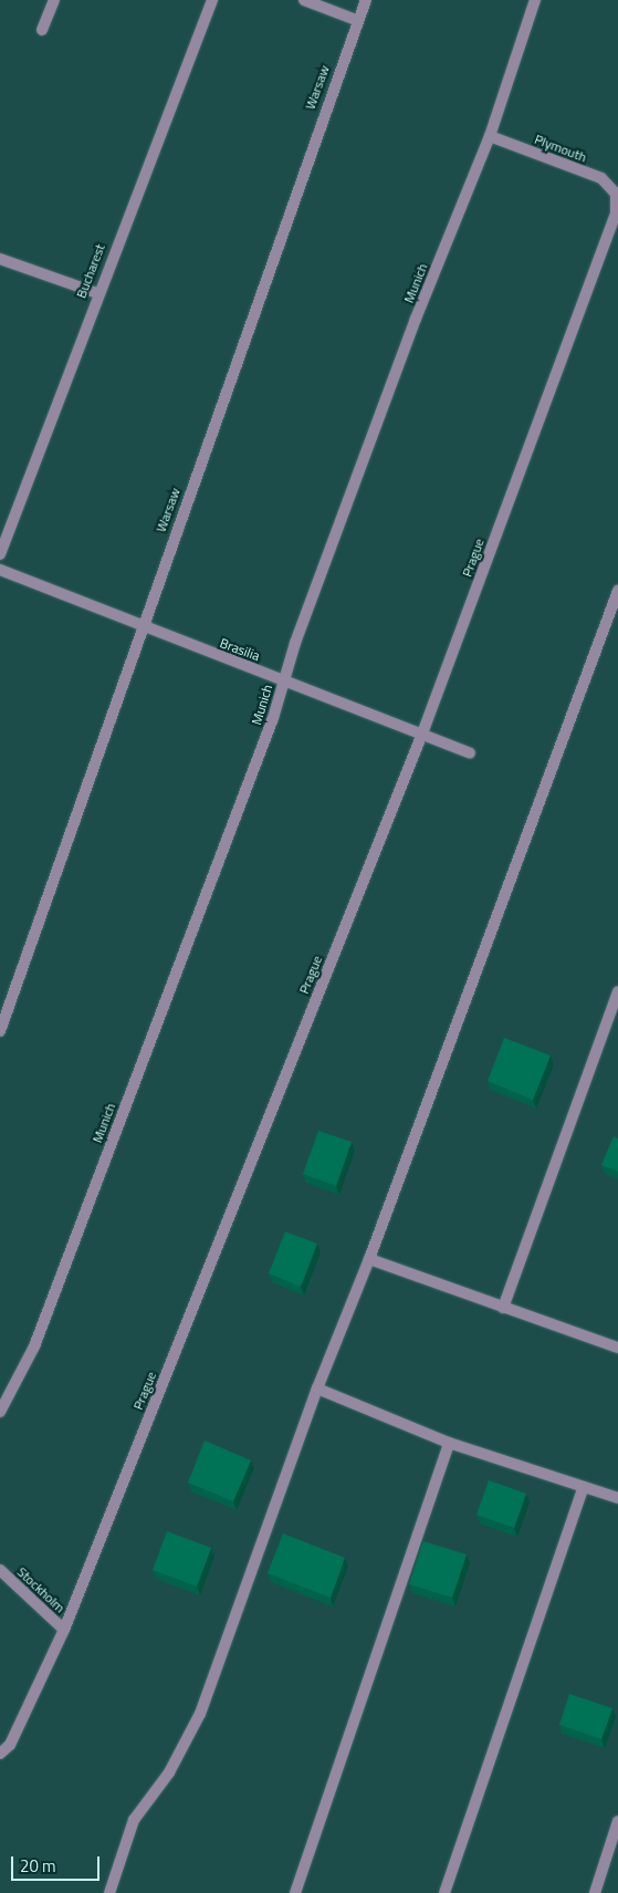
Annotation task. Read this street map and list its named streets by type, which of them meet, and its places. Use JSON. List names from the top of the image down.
{
  "streets": {
    "street": [
      "Warsaw",
      "Plymouth",
      "Bucharest",
      "Munich",
      "Prague",
      "Brasilia",
      "Stockholm"
    ]
  },
  "crossings": [
    ["Warsaw", "Brasilia"],
    ["Plymouth", "Munich"],
    ["Plymouth", "Prague"],
    ["Munich", "Brasilia"],
    ["Prague", "Brasilia"],
    ["Prague", "Stockholm"]
  ],
  "scale_bar": "20 m"
}
